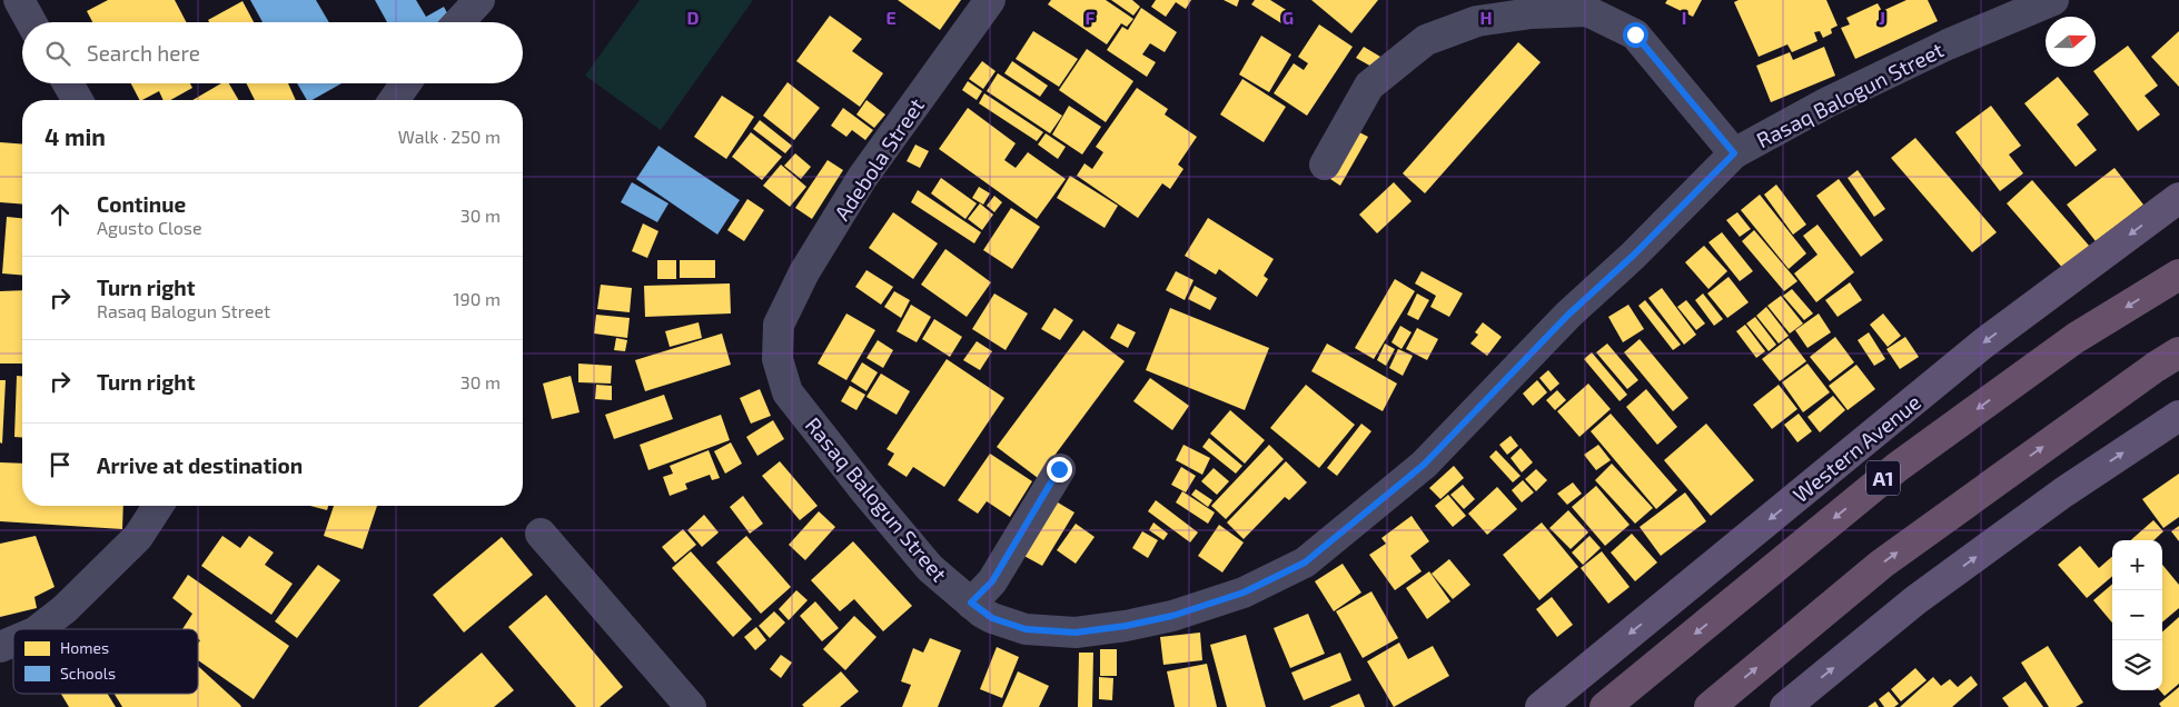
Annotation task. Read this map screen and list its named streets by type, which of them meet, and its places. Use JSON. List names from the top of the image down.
{
  "streets": {
    "highway": ["Western Avenue", "A1"],
    "street": ["Rasaq Balogun Street", "Adebola Street"]
  },
  "crossings": [
    ["Rasaq Balogun Street", "Adebola Street"]
  ],
  "legend": ["Homes", "Schools"],
  "north": "right",
  "page": {
    "search": "Search here",
    "heading": ["4 min", "Walk · 250 m"],
    "list": [
      ["Continue", "Agusto Close", "30 m"],
      ["Turn right", "Rasaq Balogun Street", "190 m"],
      ["Turn right", "30 m"],
      "Arrive at destination"
    ],
    "map_buttons": ["+", "−"]
  },
  "grid": {
    "columns": [
      "D",
      "E",
      "F",
      "G",
      "H",
      "I",
      "J"
    ]
  }
}
